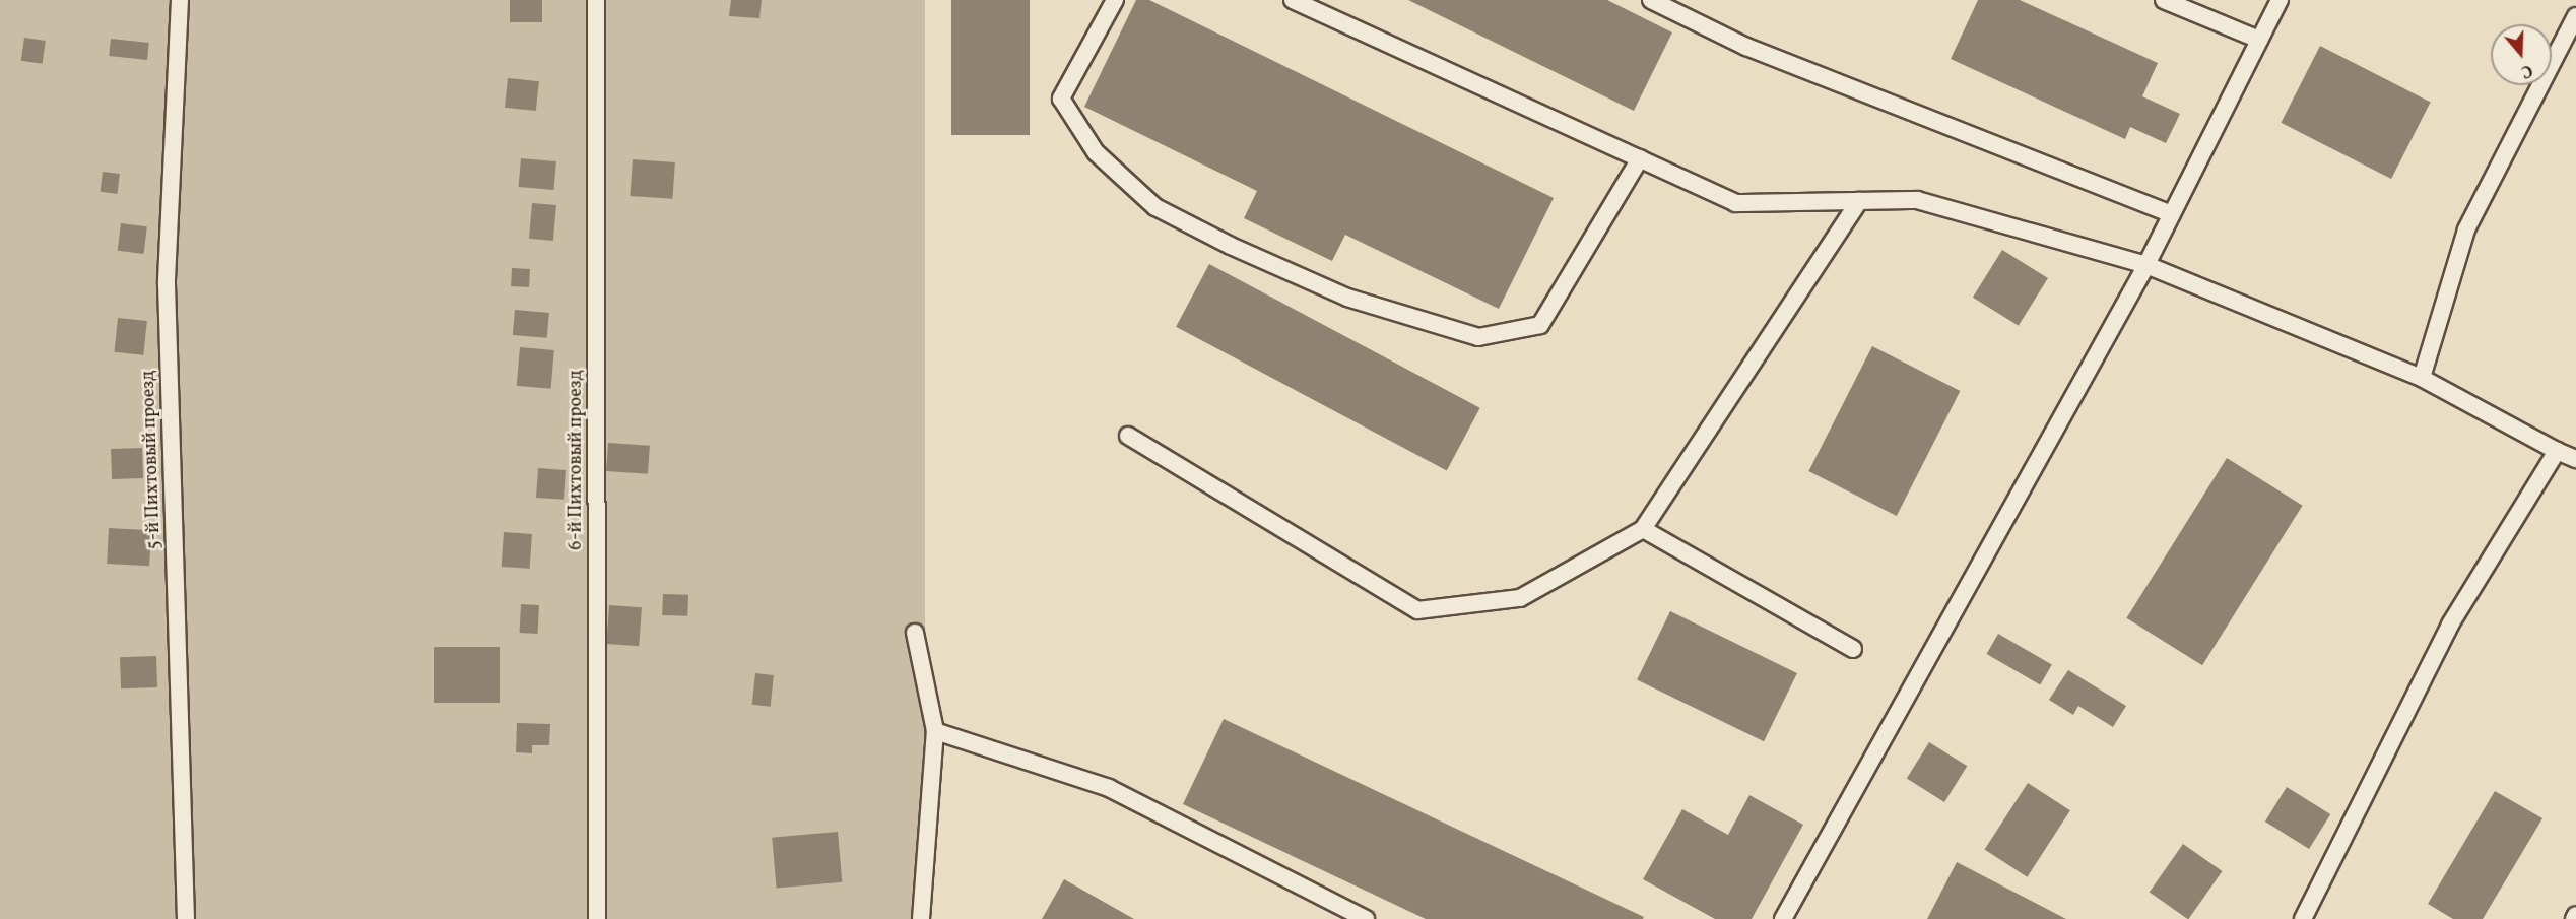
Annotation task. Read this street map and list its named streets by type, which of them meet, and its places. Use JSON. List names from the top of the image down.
{
  "streets": {
    "lane": ["5-й Пихтовый проезд", "6-й Пихтовый проезд"]
  },
  "north": "bottom"
}
